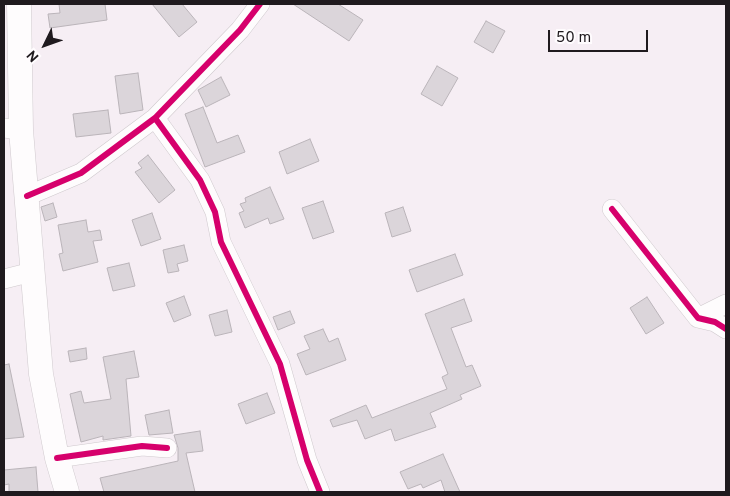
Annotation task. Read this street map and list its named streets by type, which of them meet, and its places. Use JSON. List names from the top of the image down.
{
  "scale_bar": "50 m",
  "north": "bottom left"
}
